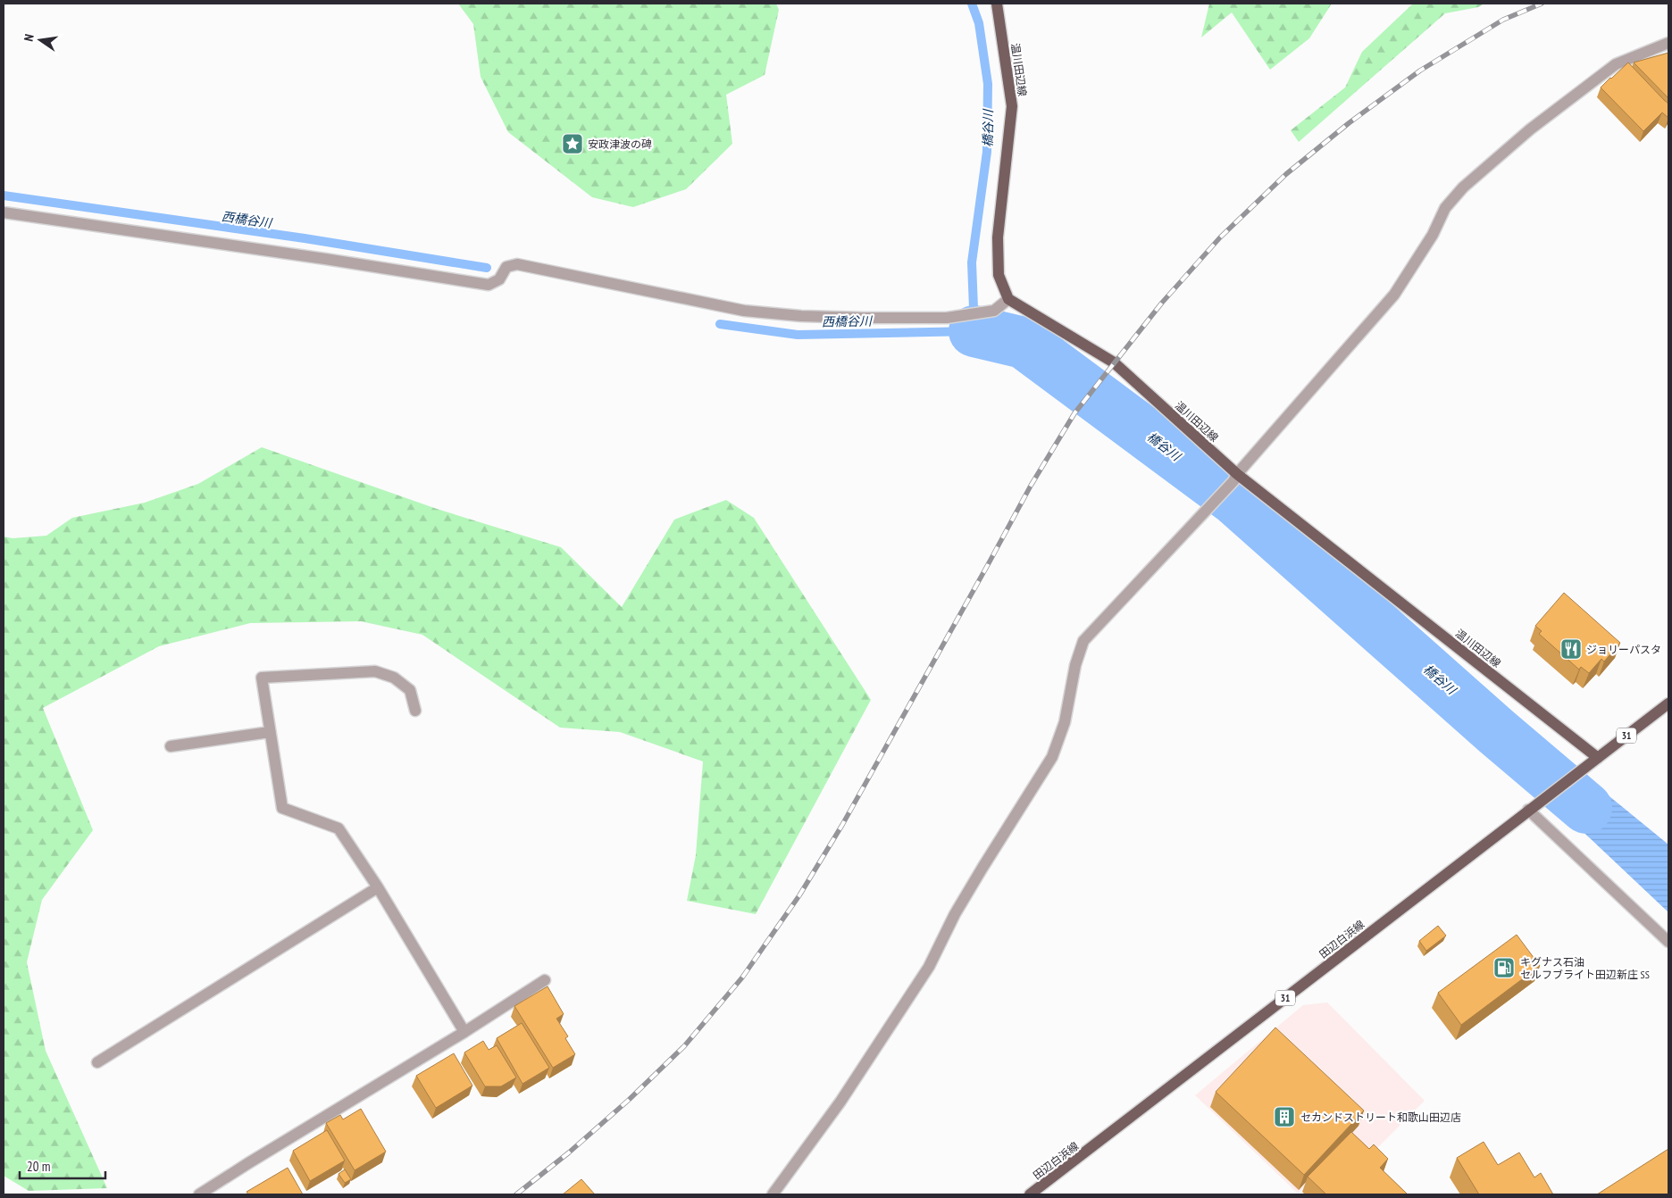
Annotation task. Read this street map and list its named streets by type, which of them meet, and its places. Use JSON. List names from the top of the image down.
{
  "streets": {
    "main road": ["温川田辺線", "31", "田辺白浜線"]
  },
  "crossings": [
    ["温川田辺線", "田辺白浜線"]
  ],
  "water": ["橋谷川", "西橋谷川"],
  "places": {
    "place": ["安政津波の碑"],
    "restaurant": ["ジョリーパスタ"],
    "fuel station": ["キグナス石油 セルフブライト田辺新庄 SS"],
    "building": ["セカンドストリート和歌山田辺店"]
  },
  "scale_bar": "20 m",
  "north": "left"
}
